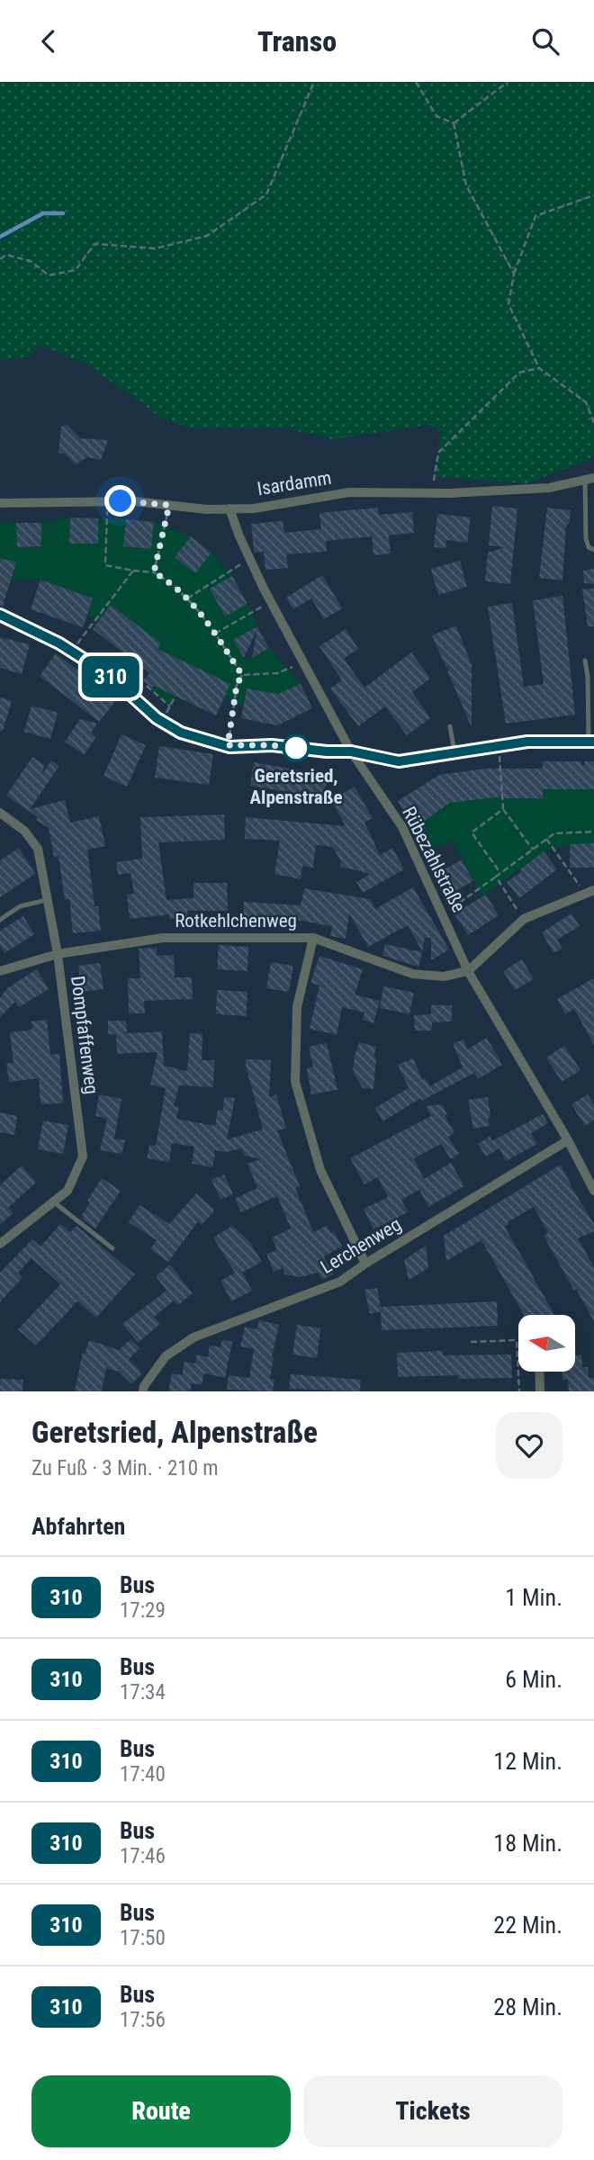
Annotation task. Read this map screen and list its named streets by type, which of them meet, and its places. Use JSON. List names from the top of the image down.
{
  "streets": {
    "street": [
      "Isardamm",
      "Rübezahlstraße",
      "Rotkehlchenweg",
      "Dompfaffenweg",
      "Lerchenweg"
    ]
  },
  "crossings": [
    ["Isardamm", "Rübezahlstraße"],
    ["Rübezahlstraße", "Rotkehlchenweg"],
    ["Rübezahlstraße", "Lerchenweg"],
    ["Rotkehlchenweg", "Dompfaffenweg"]
  ],
  "places": ["Geretsried, Alpenstraße"],
  "lines": ["bus line 310"],
  "north": "left",
  "page": {
    "header": "Transo",
    "on_map": "310",
    "heading": [
      ["Geretsried, Alpenstraße", "Zu Fuß · 3 Min. · 210 m"],
      "Abfahrten"
    ],
    "list": [
      {
        "mark": "310",
        "name": "Bus",
        "note": "17:29",
        "value": "1 Min."
      },
      {
        "mark": "310",
        "name": "Bus",
        "note": "17:34",
        "value": "6 Min."
      },
      {
        "mark": "310",
        "name": "Bus",
        "note": "17:40",
        "value": "12 Min."
      },
      {
        "mark": "310",
        "name": "Bus",
        "note": "17:46",
        "value": "18 Min."
      },
      {
        "mark": "310",
        "name": "Bus",
        "note": "17:50",
        "value": "22 Min."
      },
      {
        "mark": "310",
        "name": "Bus",
        "note": "17:56",
        "value": "28 Min."
      }
    ],
    "buttons": ["Route", "Tickets"]
  }
}
